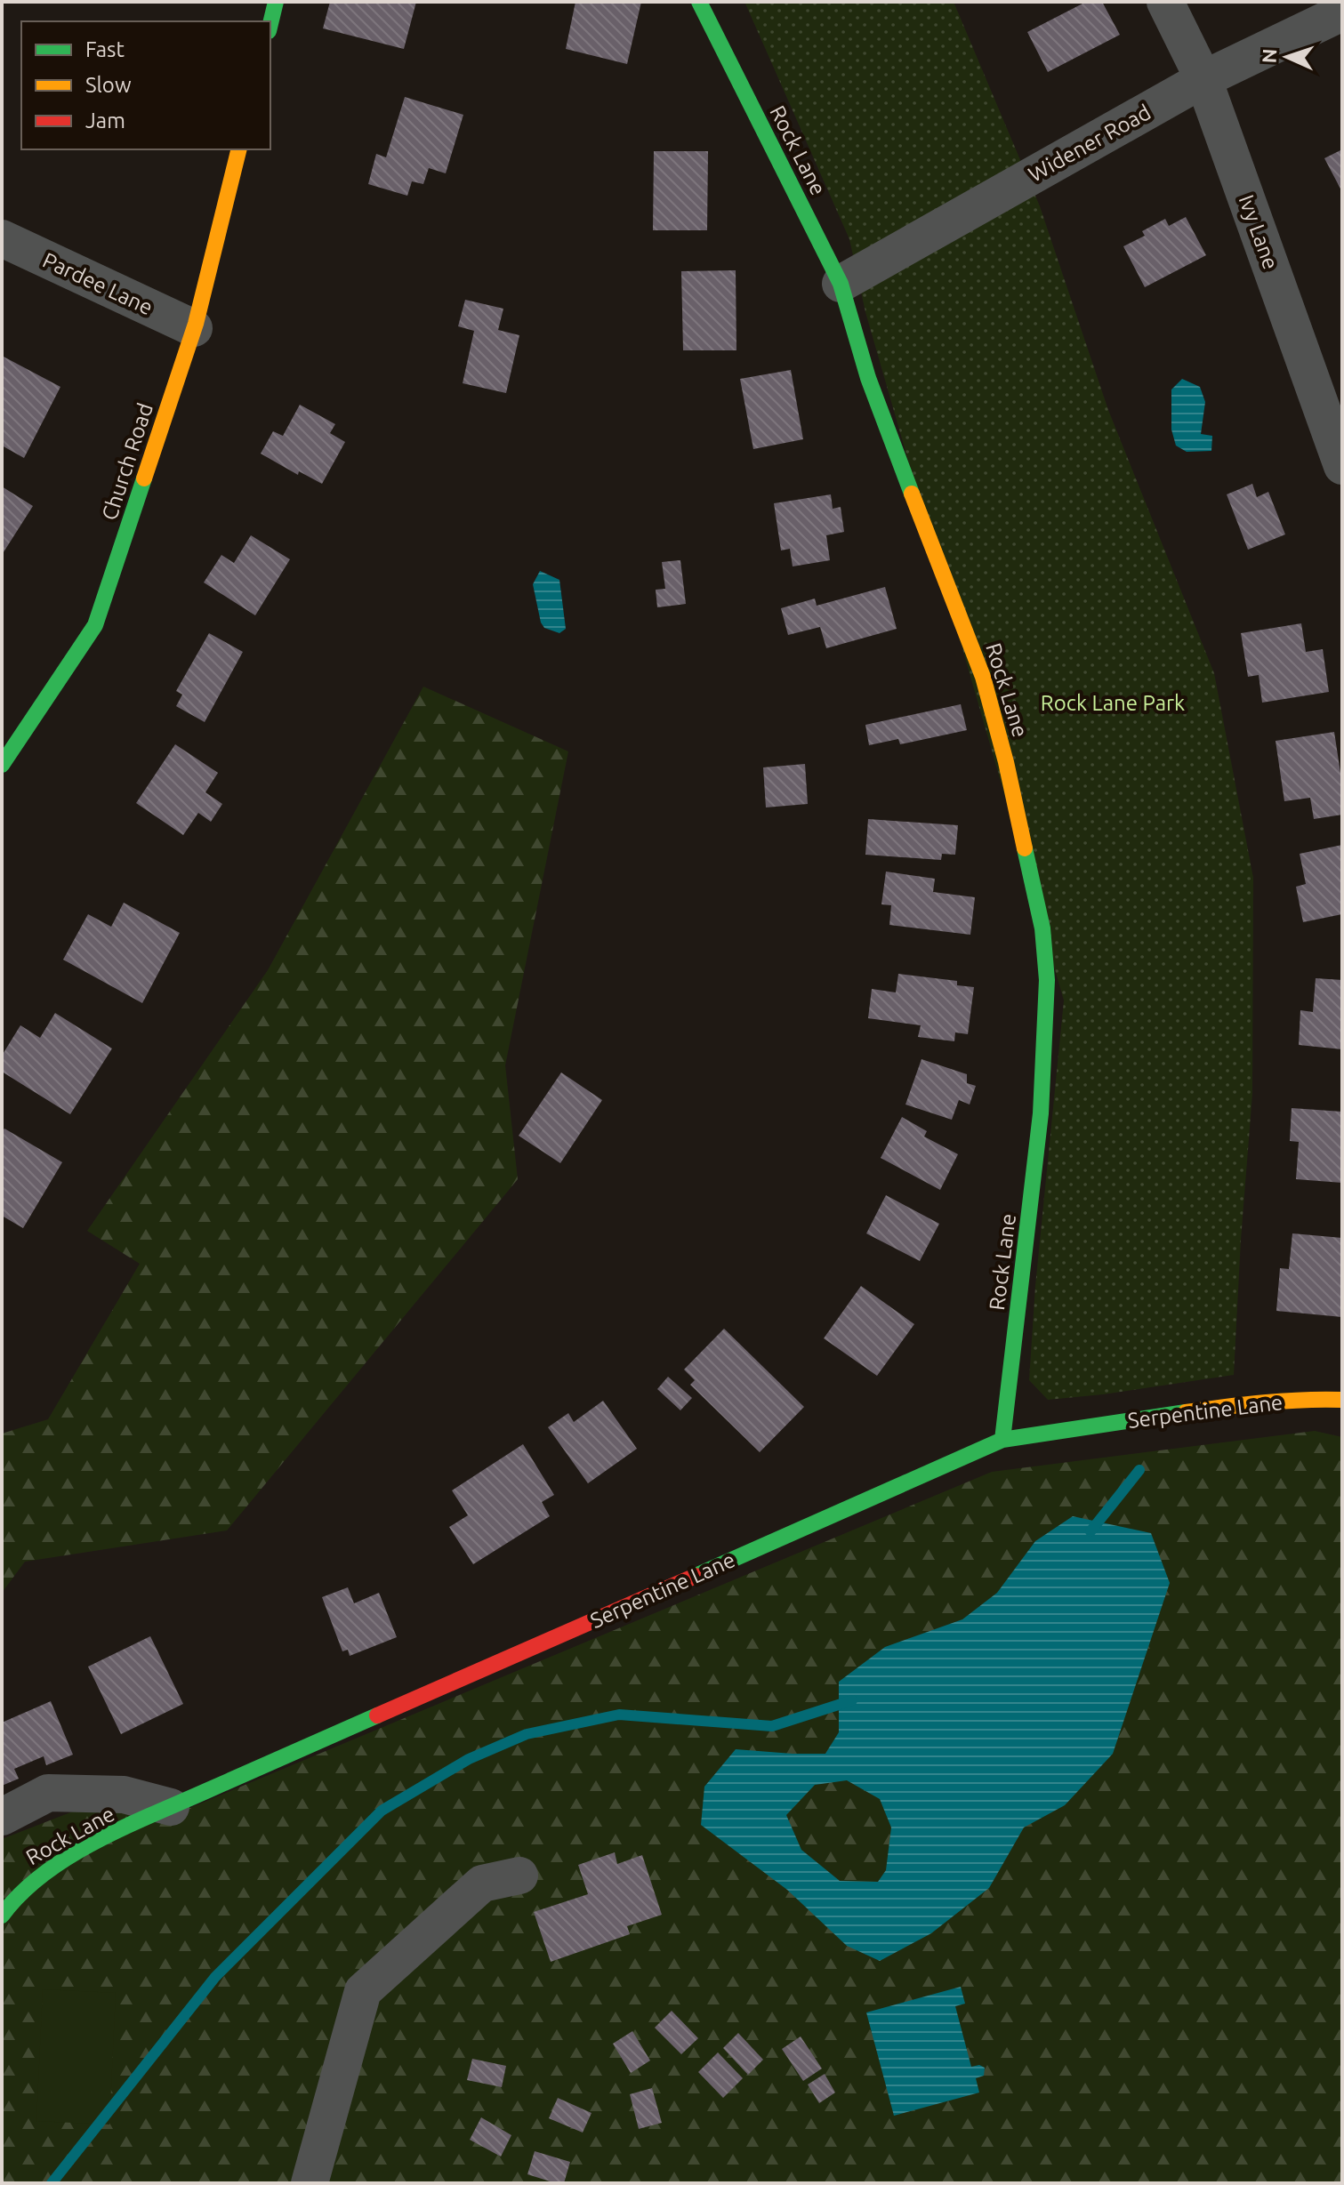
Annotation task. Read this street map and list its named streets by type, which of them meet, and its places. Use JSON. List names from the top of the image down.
{
  "streets": {
    "street": [
      "Widener Road",
      "Rock Lane",
      "Ivy Lane",
      "Pardee Lane",
      "Church Road",
      "Serpentine Lane"
    ]
  },
  "crossings": [
    ["Widener Road", "Rock Lane"],
    ["Widener Road", "Ivy Lane"],
    ["Rock Lane", "Serpentine Lane"],
    ["Pardee Lane", "Church Road"]
  ],
  "parks": ["Rock Lane Park"],
  "legend": ["Fast", "Slow", "Jam"],
  "north": "left"
}
